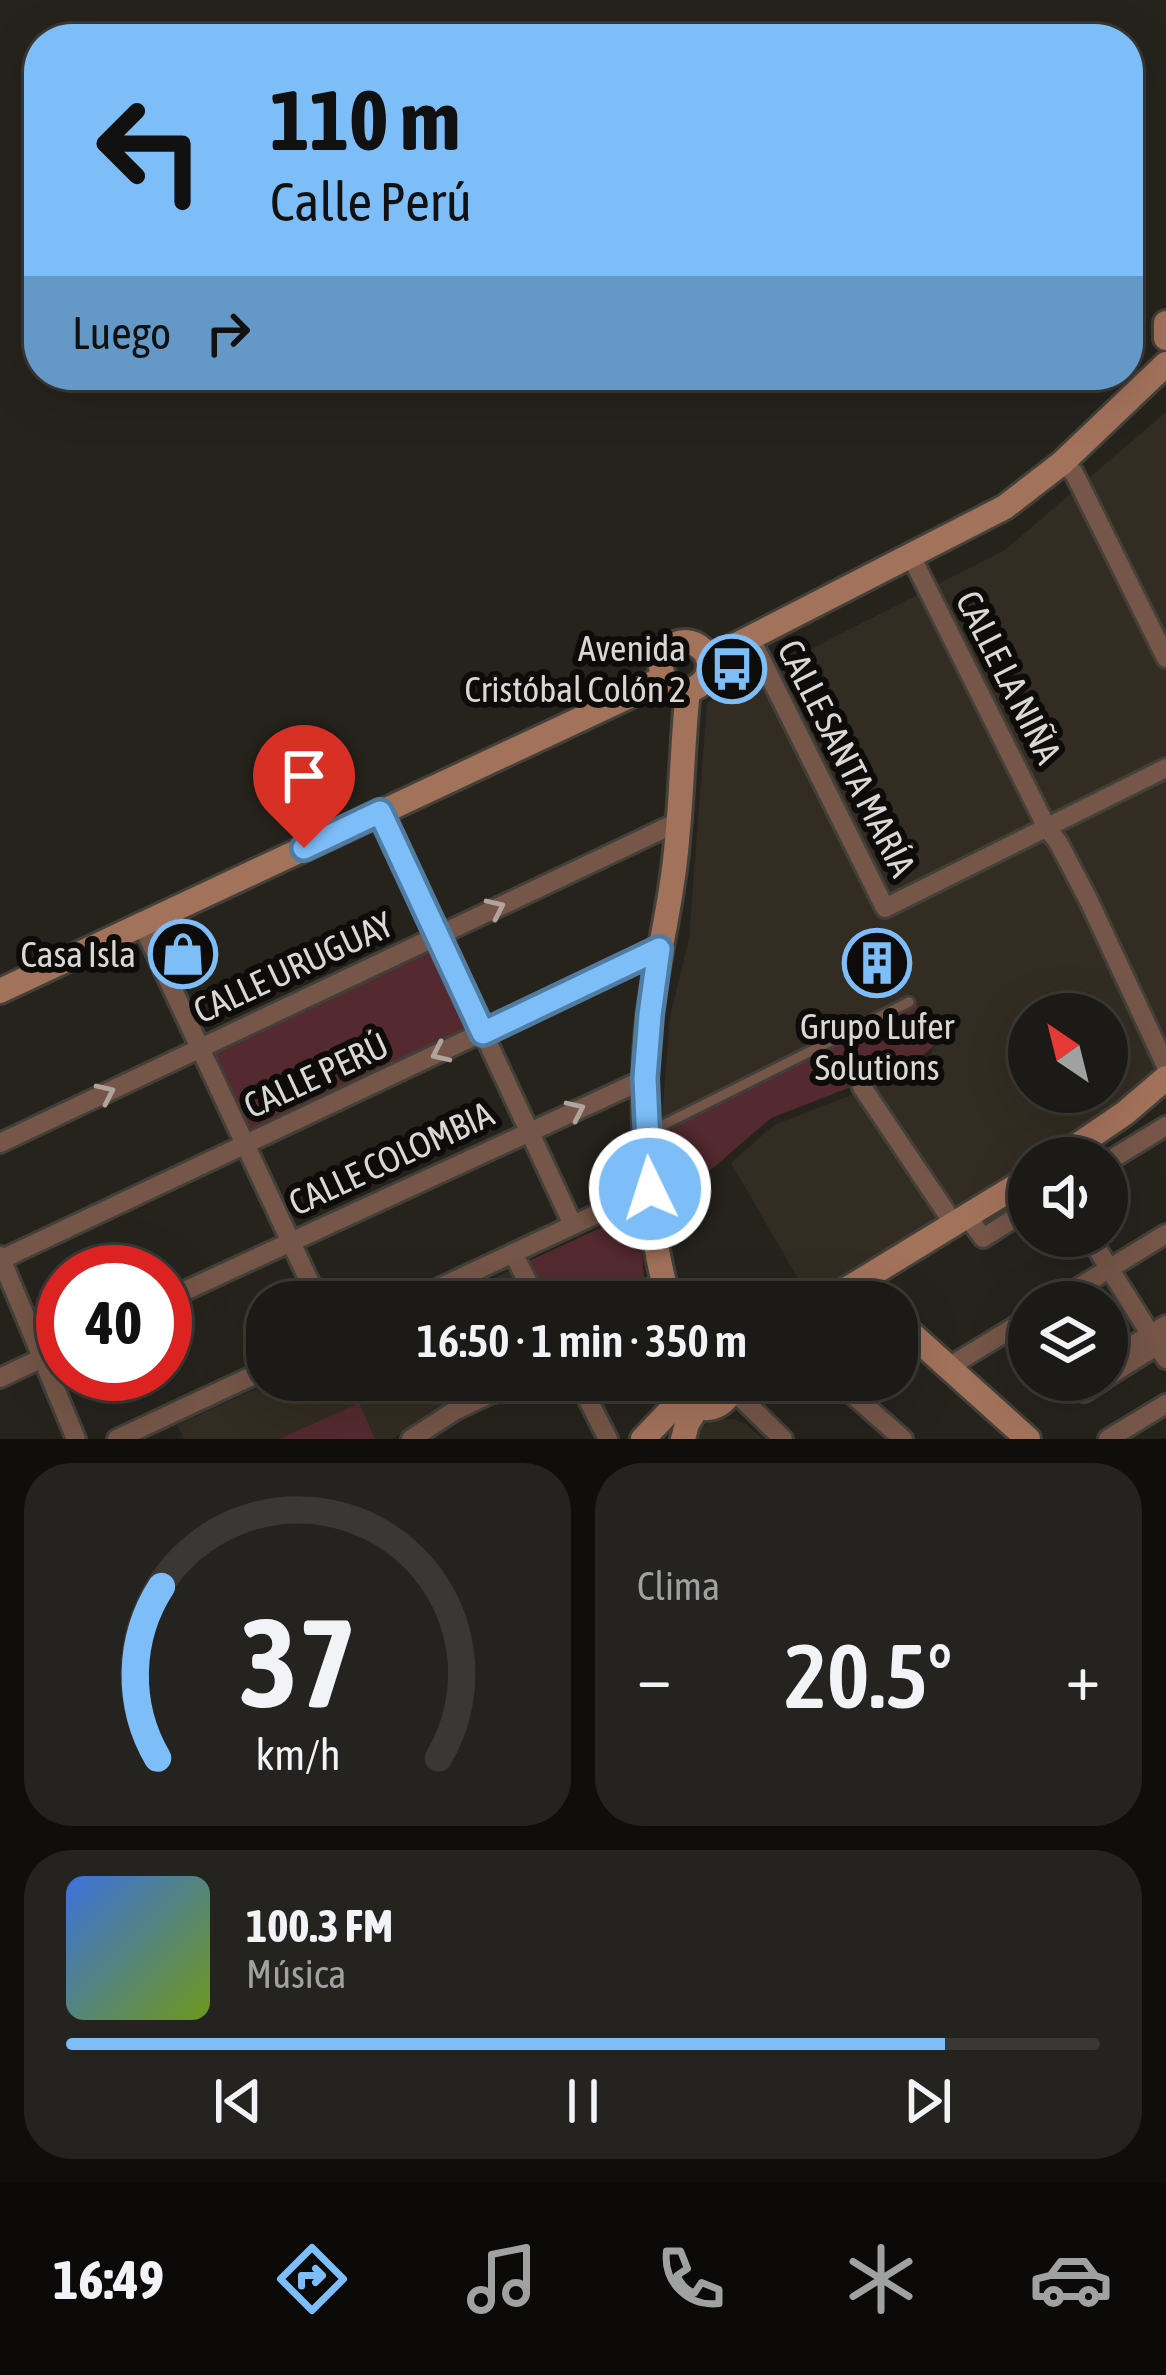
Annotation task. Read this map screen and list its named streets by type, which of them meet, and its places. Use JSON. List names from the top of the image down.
{
  "streets": {
    "street": [
      "CALLE LA NIÑA",
      "CALLE SANTA MARÍA",
      "CALLE URUGUAY",
      "CALLE PERÚ",
      "CALLE COLOMBIA"
    ]
  },
  "crossings": [
    ["CALLE LA NIÑA", "CALLE SANTA MARÍA"]
  ],
  "one_way": ["CALLE URUGUAY", "CALLE PERÚ"],
  "places": {
    "bus stop": ["Avenida Cristóbal Colón 2"],
    "shop": ["Casa Isla"],
    "building": ["Grupo Lufer Solutions"]
  },
  "north": "top left",
  "page": {
    "turn": ["110 m", "Calle Perú"],
    "then": "Luego",
    "limit": "40",
    "trip": "16:50 · 1 min · 350 m",
    "tile": "Clima",
    "heat": ["−", "20.5°", "+"],
    "song": ["100.3 FM", "Música"],
    "tabs": "16:49",
    "gauge": ["37", "km/h"]
  }
}
